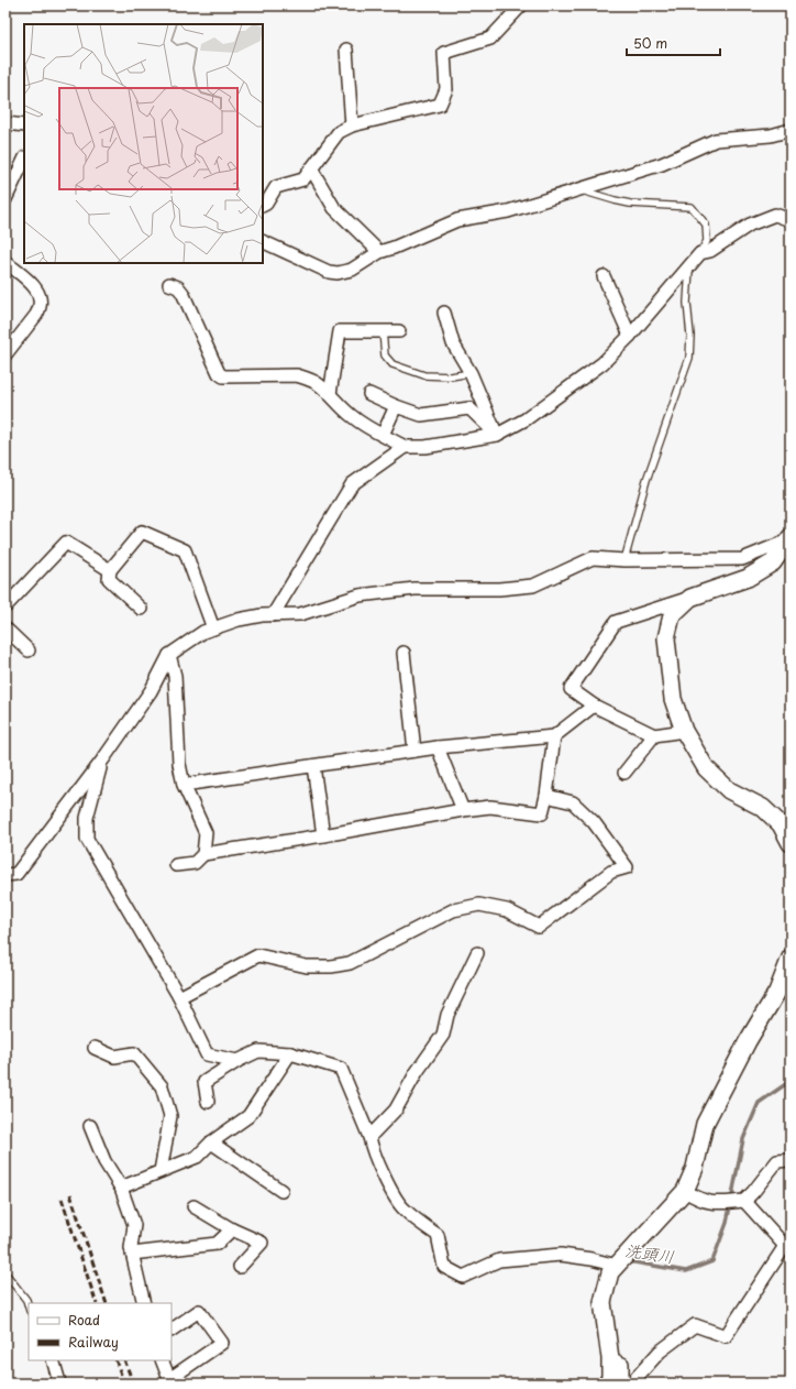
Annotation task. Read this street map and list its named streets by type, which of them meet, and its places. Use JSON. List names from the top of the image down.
{
  "water": ["洗頭川"],
  "legend": ["Road", "Railway"],
  "scale_bar": "50 m"
}
